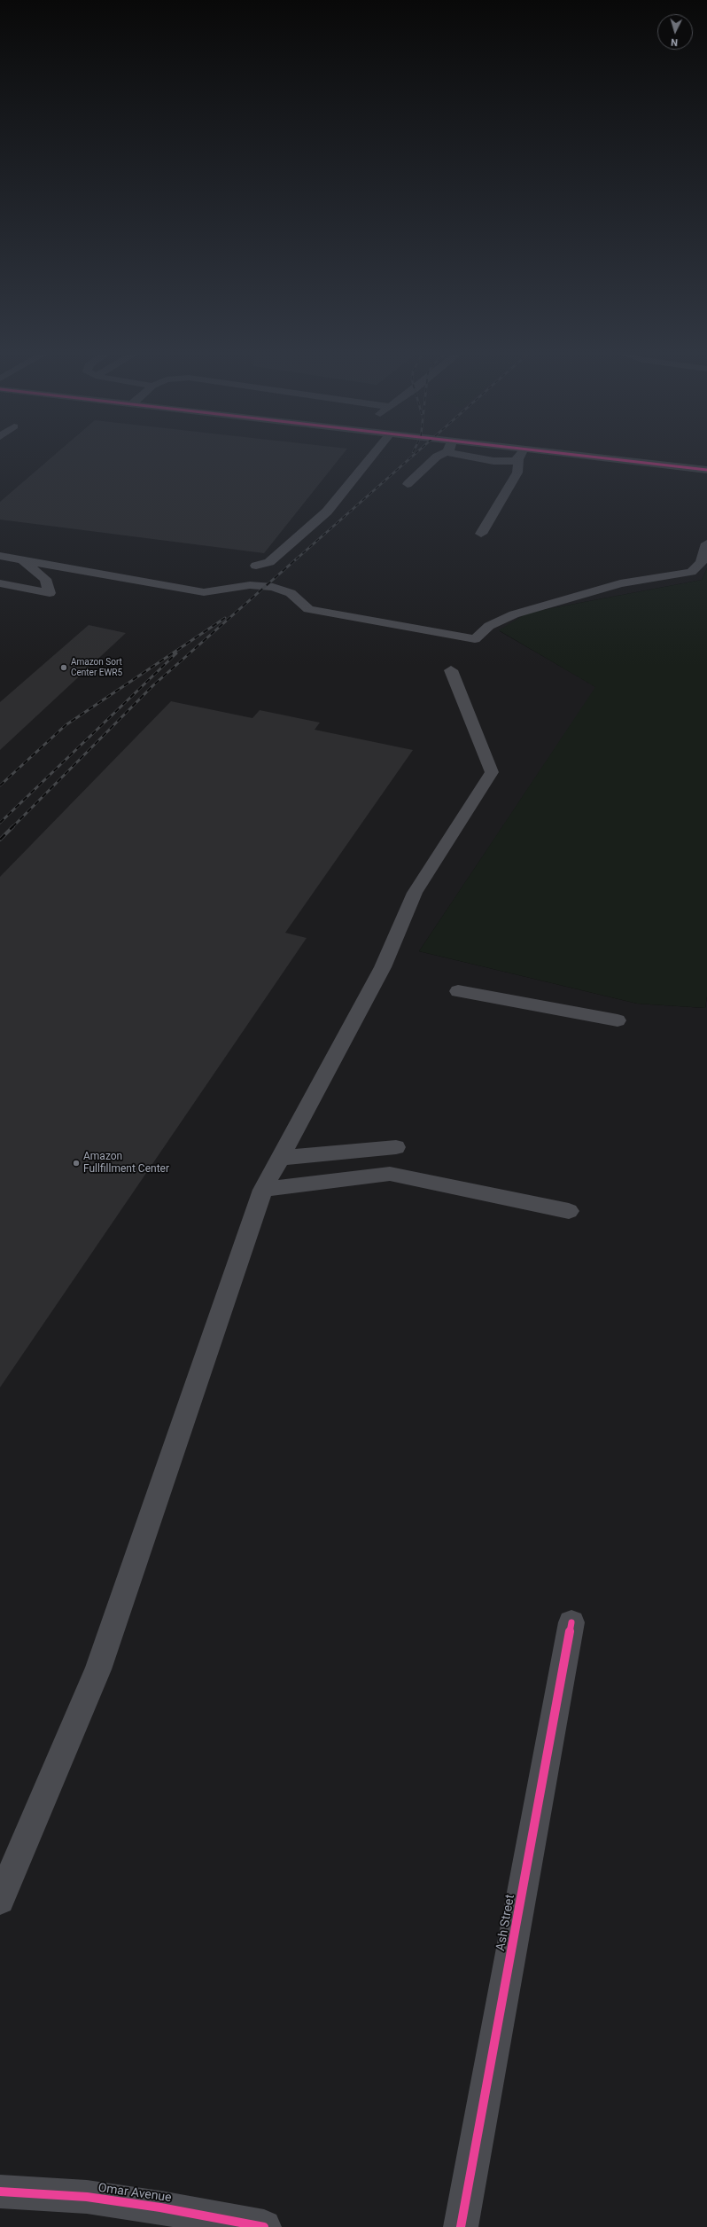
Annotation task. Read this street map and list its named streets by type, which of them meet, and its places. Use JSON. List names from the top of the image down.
{
  "streets": {
    "street": ["Ash Street", "Omar Avenue"]
  },
  "places": ["Amazon Sort Center EWR5", "Amazon Fullfillment Center"],
  "north": "bottom"
}
